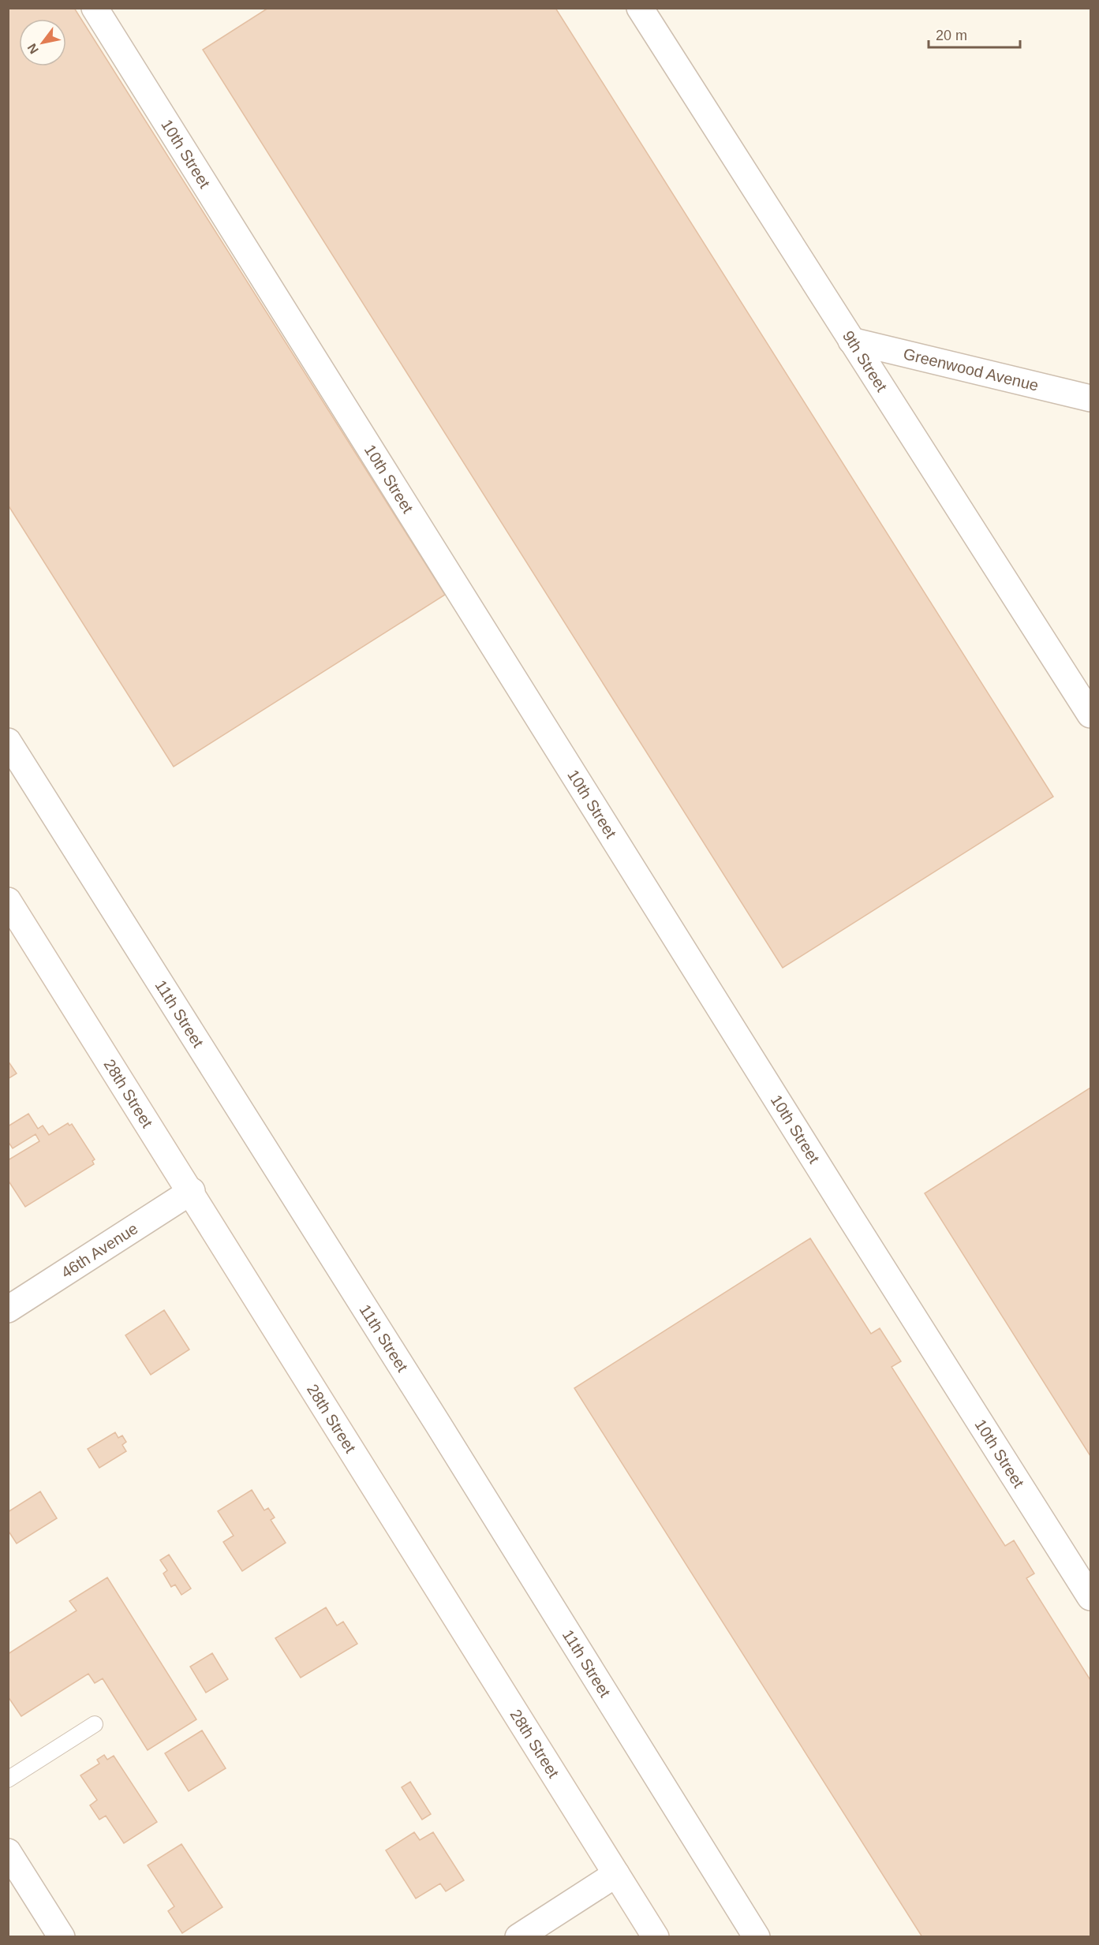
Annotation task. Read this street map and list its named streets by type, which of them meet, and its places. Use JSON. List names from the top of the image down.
{
  "streets": {
    "street": [
      "10th Street",
      "9th Street",
      "Greenwood Avenue",
      "11th Street",
      "28th Street",
      "46th Avenue"
    ]
  },
  "crossings": [
    ["9th Street", "Greenwood Avenue"],
    ["28th Street", "46th Avenue"]
  ],
  "scale_bar": "20 m",
  "north": "bottom left"
}
